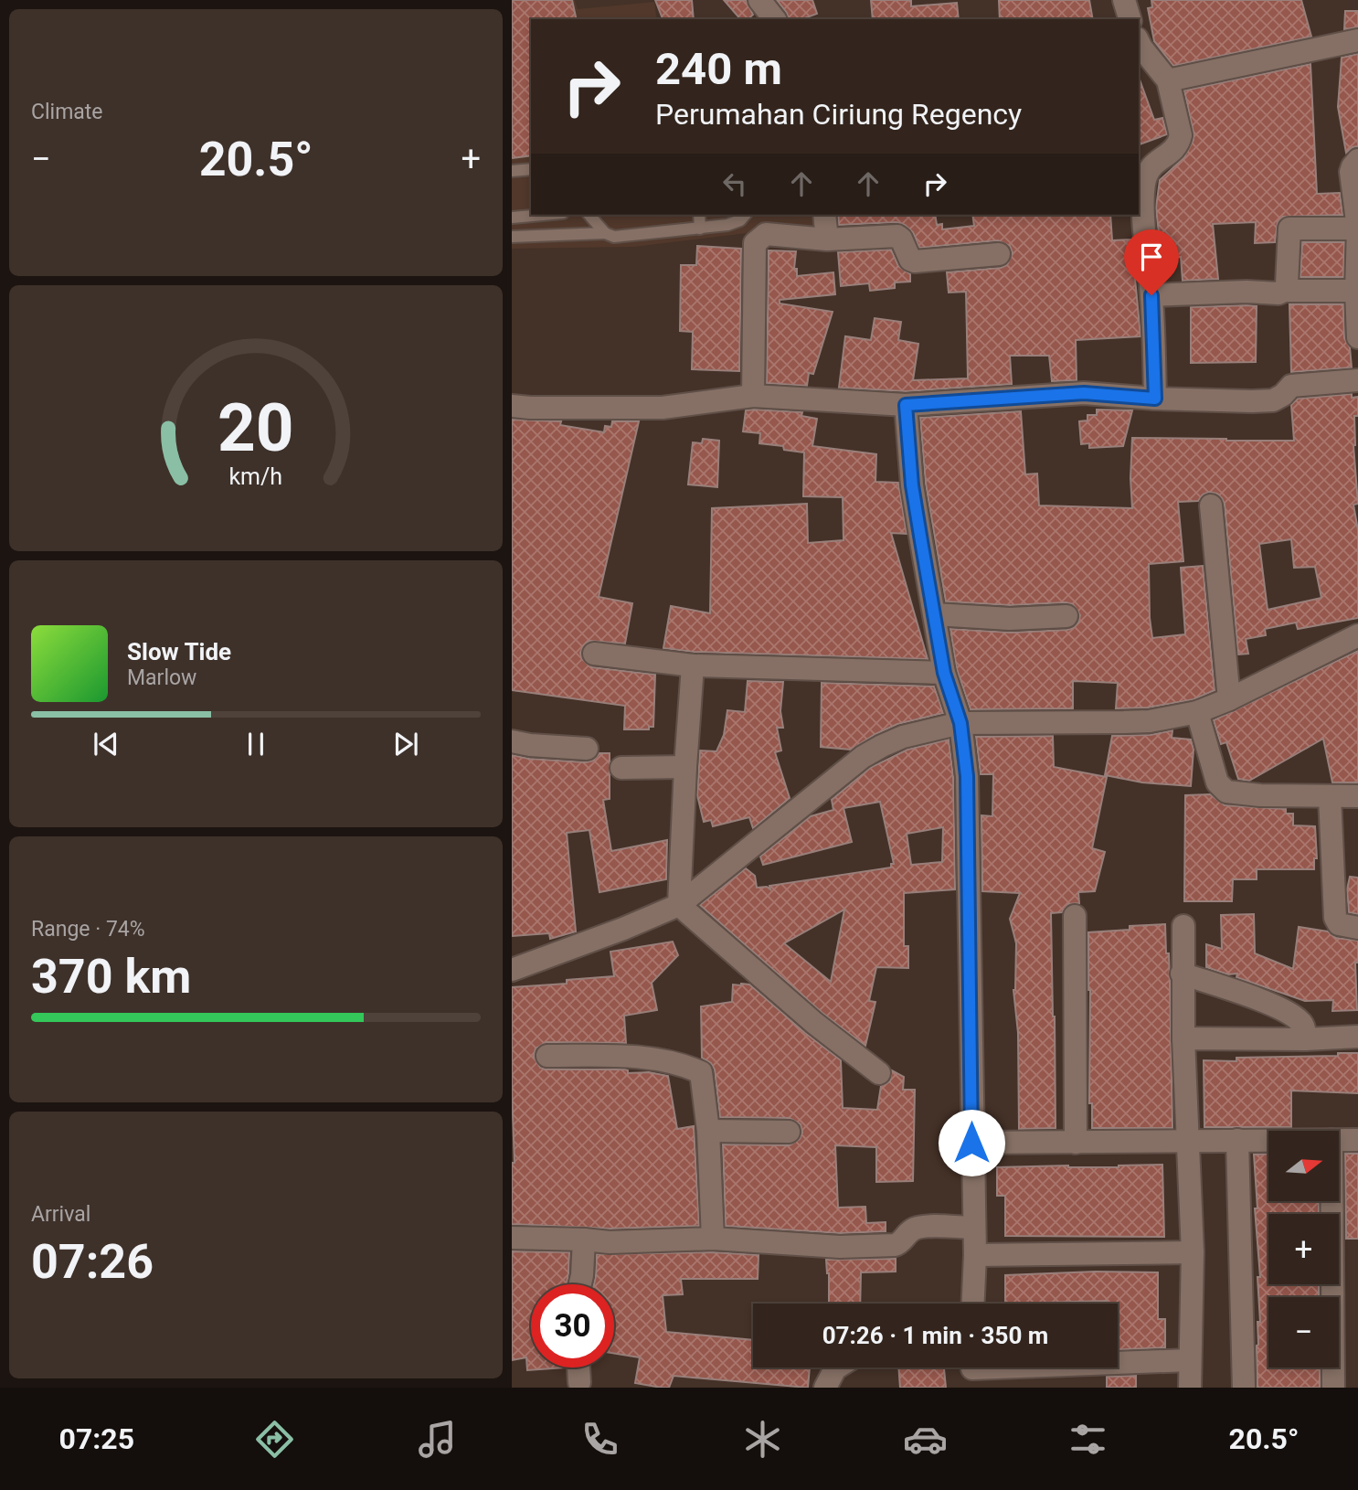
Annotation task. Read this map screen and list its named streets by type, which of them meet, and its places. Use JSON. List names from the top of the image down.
{
  "north": "right",
  "page": {
    "tile": [
      "Climate",
      ["Range · 74%", "370 km"],
      ["Arrival", "07:26"]
    ],
    "turn": ["240 m", "Perumahan Ciriung Regency"],
    "heat": ["−", "20.5°", "+"],
    "song": ["Slow Tide", "Marlow"],
    "map_buttons": ["+", "−"],
    "limit": "30",
    "trip": "07:26 · 1 min · 350 m",
    "tabs": ["07:25", "20.5°"],
    "gauge": ["20", "km/h"]
  }
}
